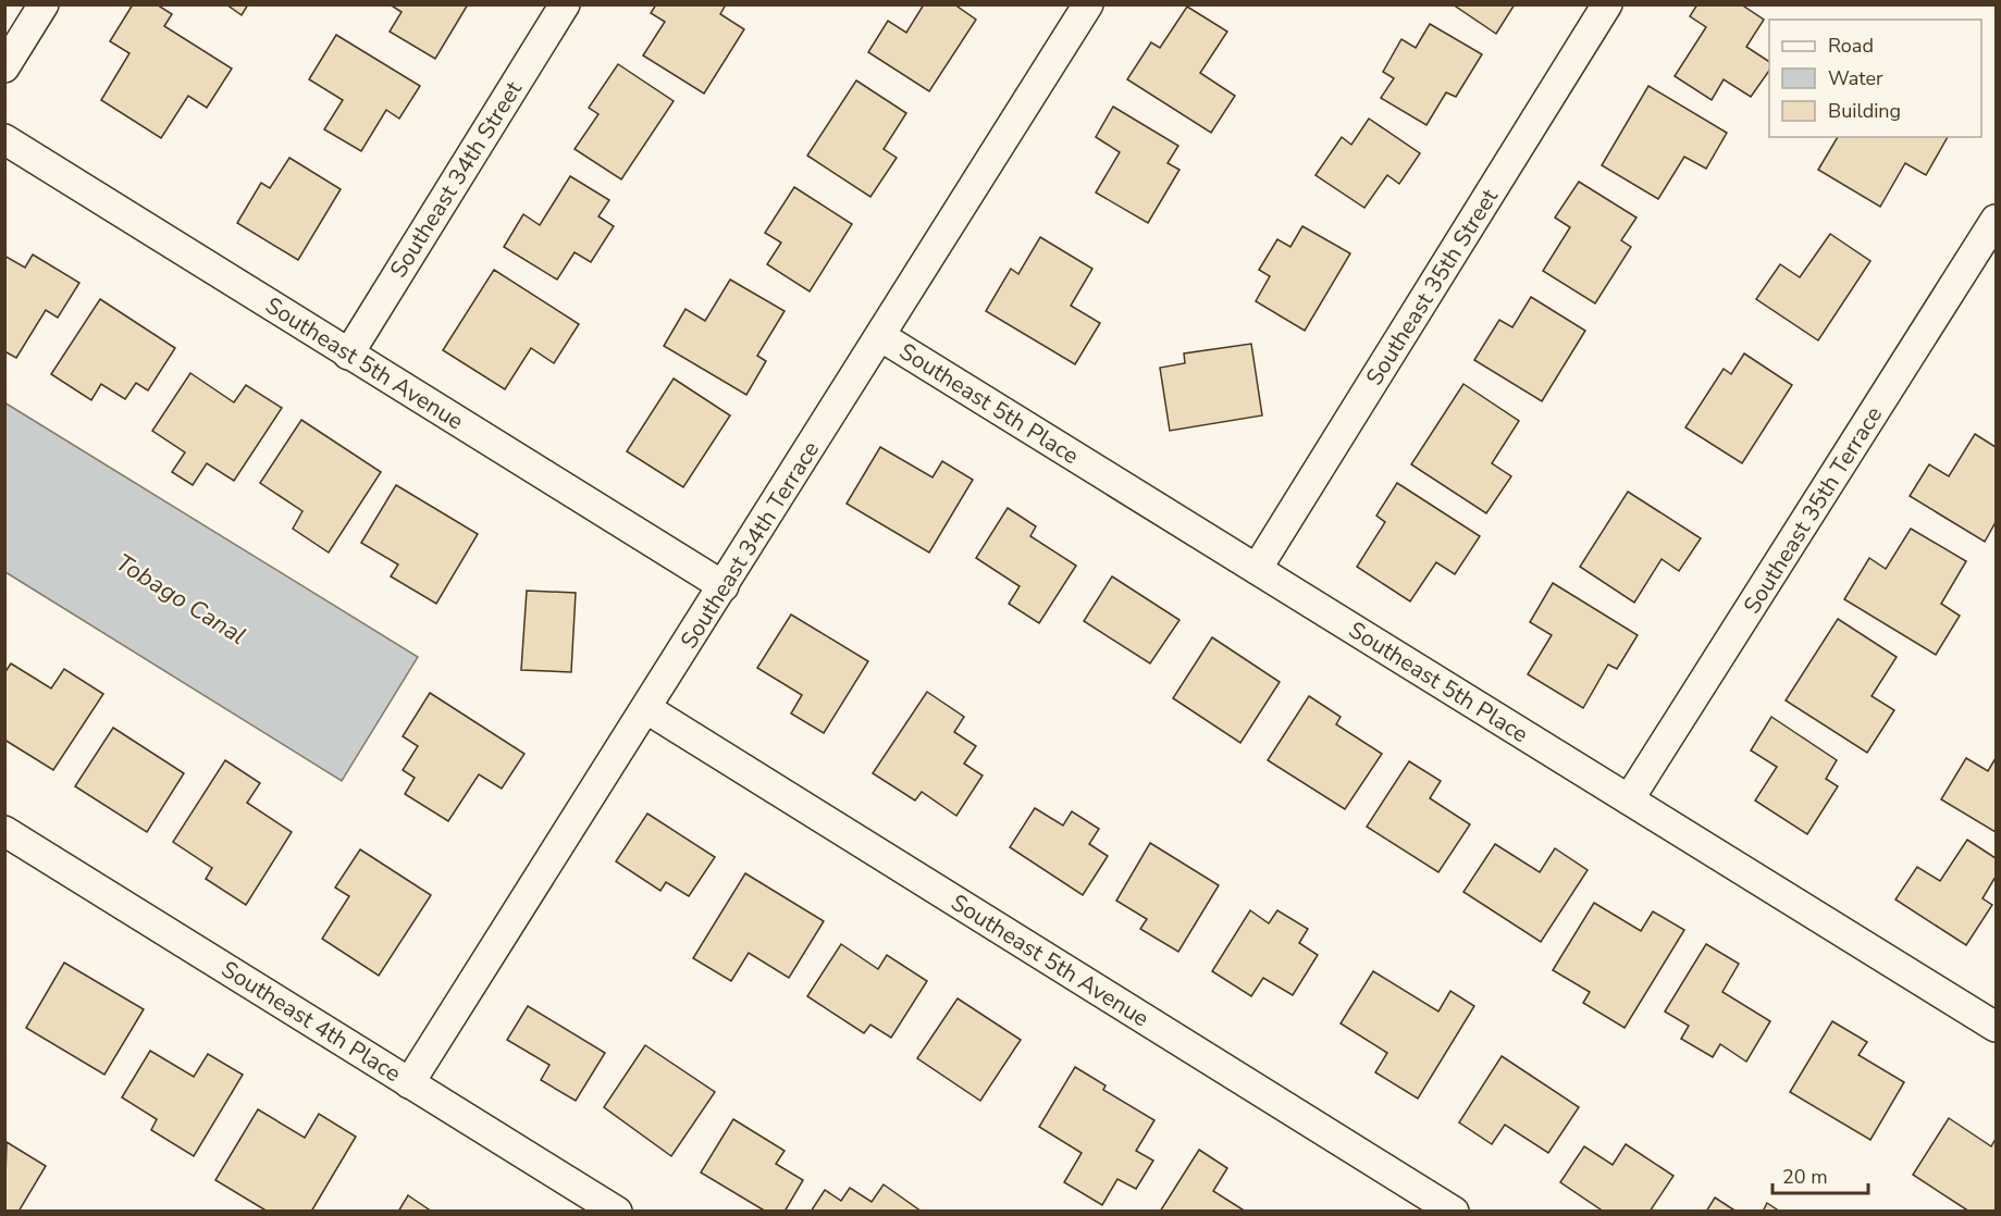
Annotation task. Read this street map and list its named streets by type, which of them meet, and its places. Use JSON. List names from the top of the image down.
{
  "streets": {
    "street": [
      "Southeast 34th Street",
      "Southeast 35th Street",
      "Southeast 5th Avenue",
      "Southeast 5th Place",
      "Southeast 35th Terrace",
      "Southeast 34th Terrace",
      "Southeast 4th Place"
    ]
  },
  "crossings": [
    ["Southeast 34th Street", "Southeast 5th Avenue"],
    ["Southeast 35th Street", "Southeast 5th Place"],
    ["Southeast 5th Avenue", "Southeast 34th Terrace"],
    ["Southeast 5th Place", "Southeast 35th Terrace"],
    ["Southeast 5th Place", "Southeast 34th Terrace"],
    ["Southeast 34th Terrace", "Southeast 4th Place"]
  ],
  "water": ["Tobago Canal"],
  "legend": ["Road", "Water", "Building"],
  "scale_bar": "20 m"
}
